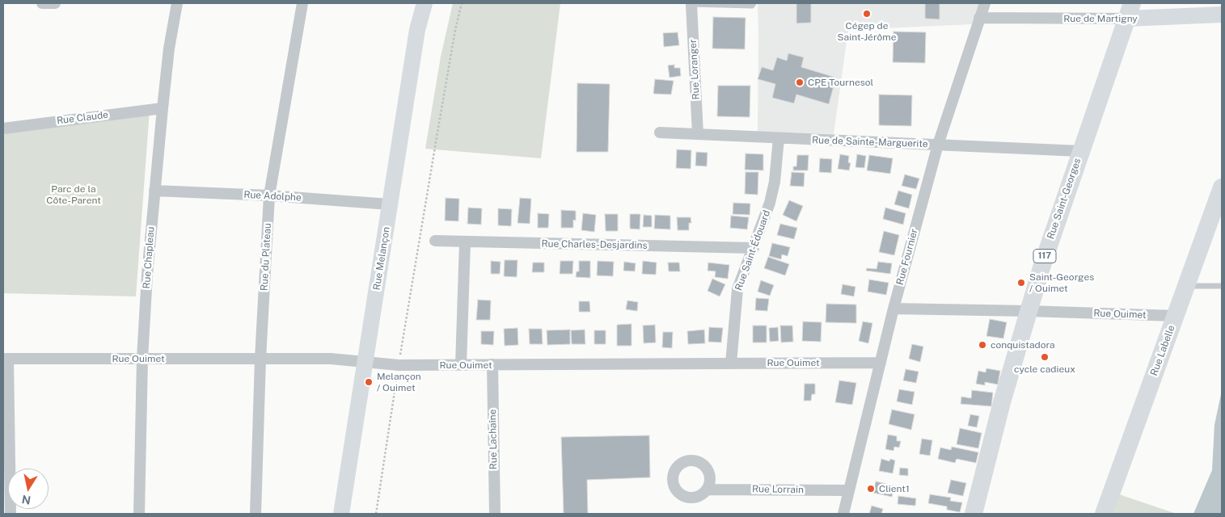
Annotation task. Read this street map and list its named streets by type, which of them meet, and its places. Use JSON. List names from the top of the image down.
{
  "streets": {
    "main road": ["Rue Saint-Georges", "117", "Rue Labelle"],
    "street": [
      "Rue de Martigny",
      "Rue Loranger",
      "Rue Claude",
      "Rue de Sainte-Marguerite",
      "Rue Adolphe",
      "Rue Charles-Desjardins",
      "Rue Saint-Édouard",
      "Rue du Plateau",
      "Rue Fournier",
      "Rue Chapleau",
      "Rue Melançon",
      "Rue Ouimet",
      "Rue Lachaîne",
      "Rue Lorrain"
    ]
  },
  "crossings": [
    ["Rue de Martigny", "Rue Saint-Georges"],
    ["Rue de Martigny", "Rue Fournier"],
    ["Rue Loranger", "Rue de Sainte-Marguerite"],
    ["Rue Claude", "Rue Chapleau"],
    ["Rue de Sainte-Marguerite", "Rue Saint-Georges"],
    ["Rue de Sainte-Marguerite", "Rue Saint-Édouard"],
    ["Rue de Sainte-Marguerite", "Rue Fournier"],
    ["Rue Adolphe", "Rue du Plateau"],
    ["Rue Adolphe", "Rue Chapleau"],
    ["Rue Adolphe", "Rue Melançon"],
    ["Rue Saint-Georges", "Rue Ouimet"],
    ["Rue Charles-Desjardins", "Rue Saint-Édouard"],
    ["Rue Saint-Édouard", "Rue Ouimet"],
    ["Rue du Plateau", "Rue Ouimet"],
    ["Rue Fournier", "Rue Ouimet"],
    ["Rue Fournier", "Rue Lorrain"],
    ["Rue Chapleau", "Rue Ouimet"],
    ["Rue Melançon", "Rue Ouimet"],
    ["Rue Ouimet", "Rue Labelle"],
    ["Rue Ouimet", "Rue Lachaîne"]
  ],
  "parks": ["Parc de la Côte-Parent"],
  "places": [
    "Cégep de Saint-Jérôme",
    "CPE Tournesol",
    "Saint-Georges / Ouimet",
    "conquistadora",
    "cycle cadieux",
    "Melançon / Ouimet",
    "Client1"
  ],
  "north": "bottom"
}
